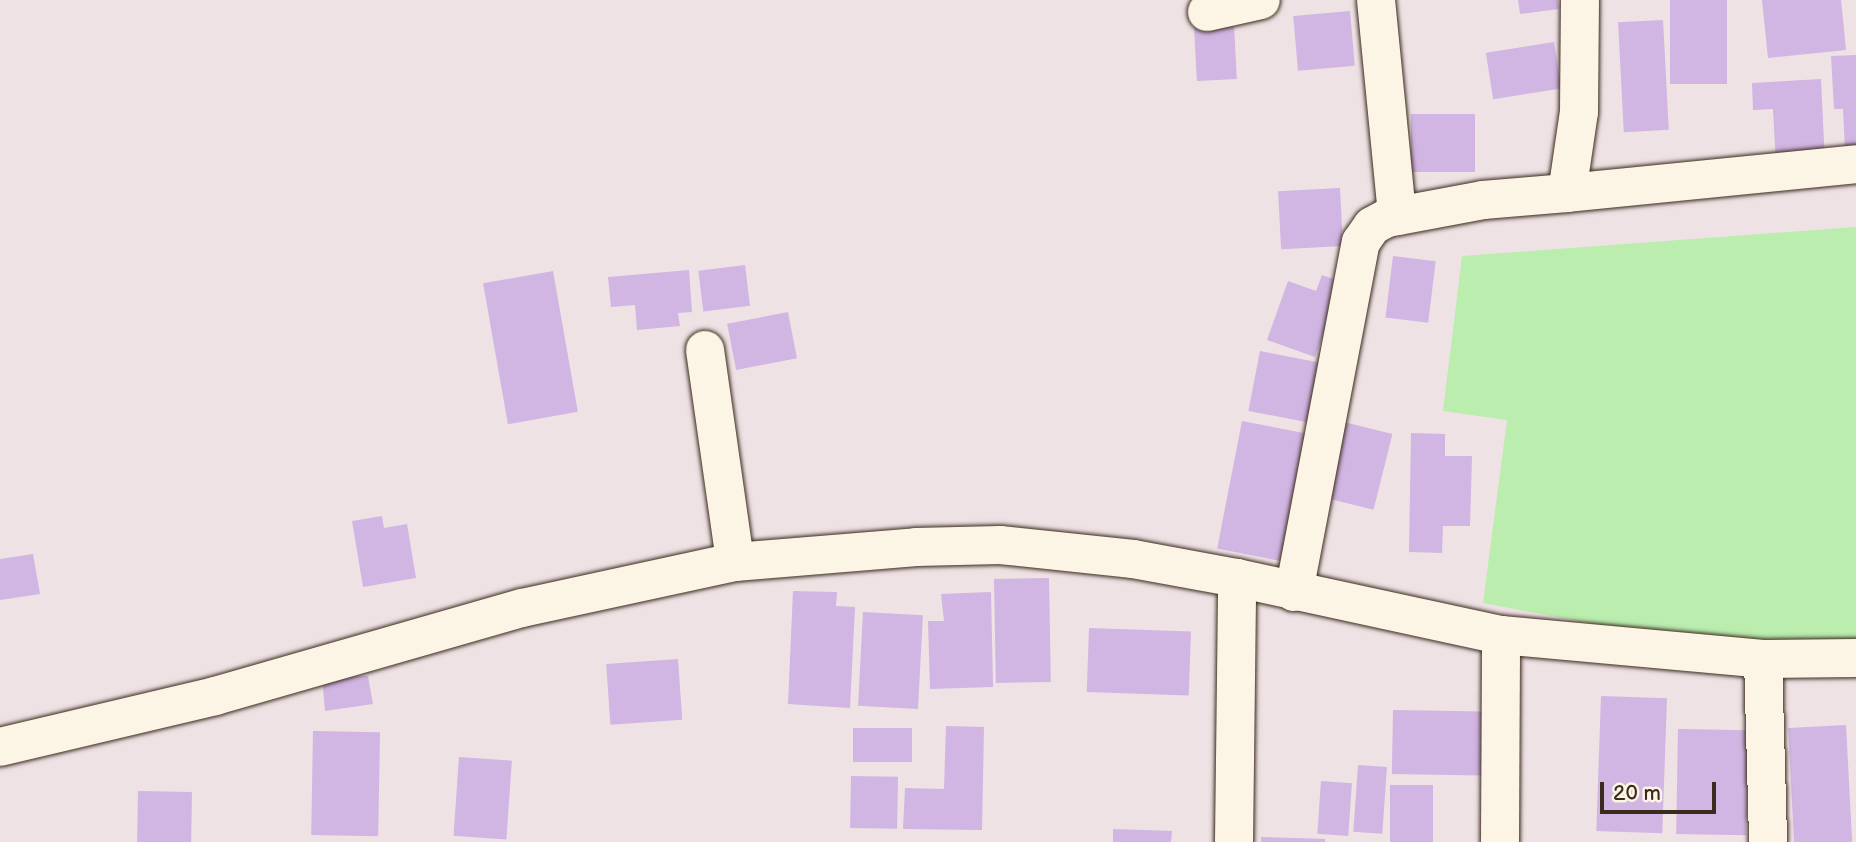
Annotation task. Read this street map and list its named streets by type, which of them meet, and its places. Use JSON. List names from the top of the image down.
{
  "scale_bar": "20 m"
}
